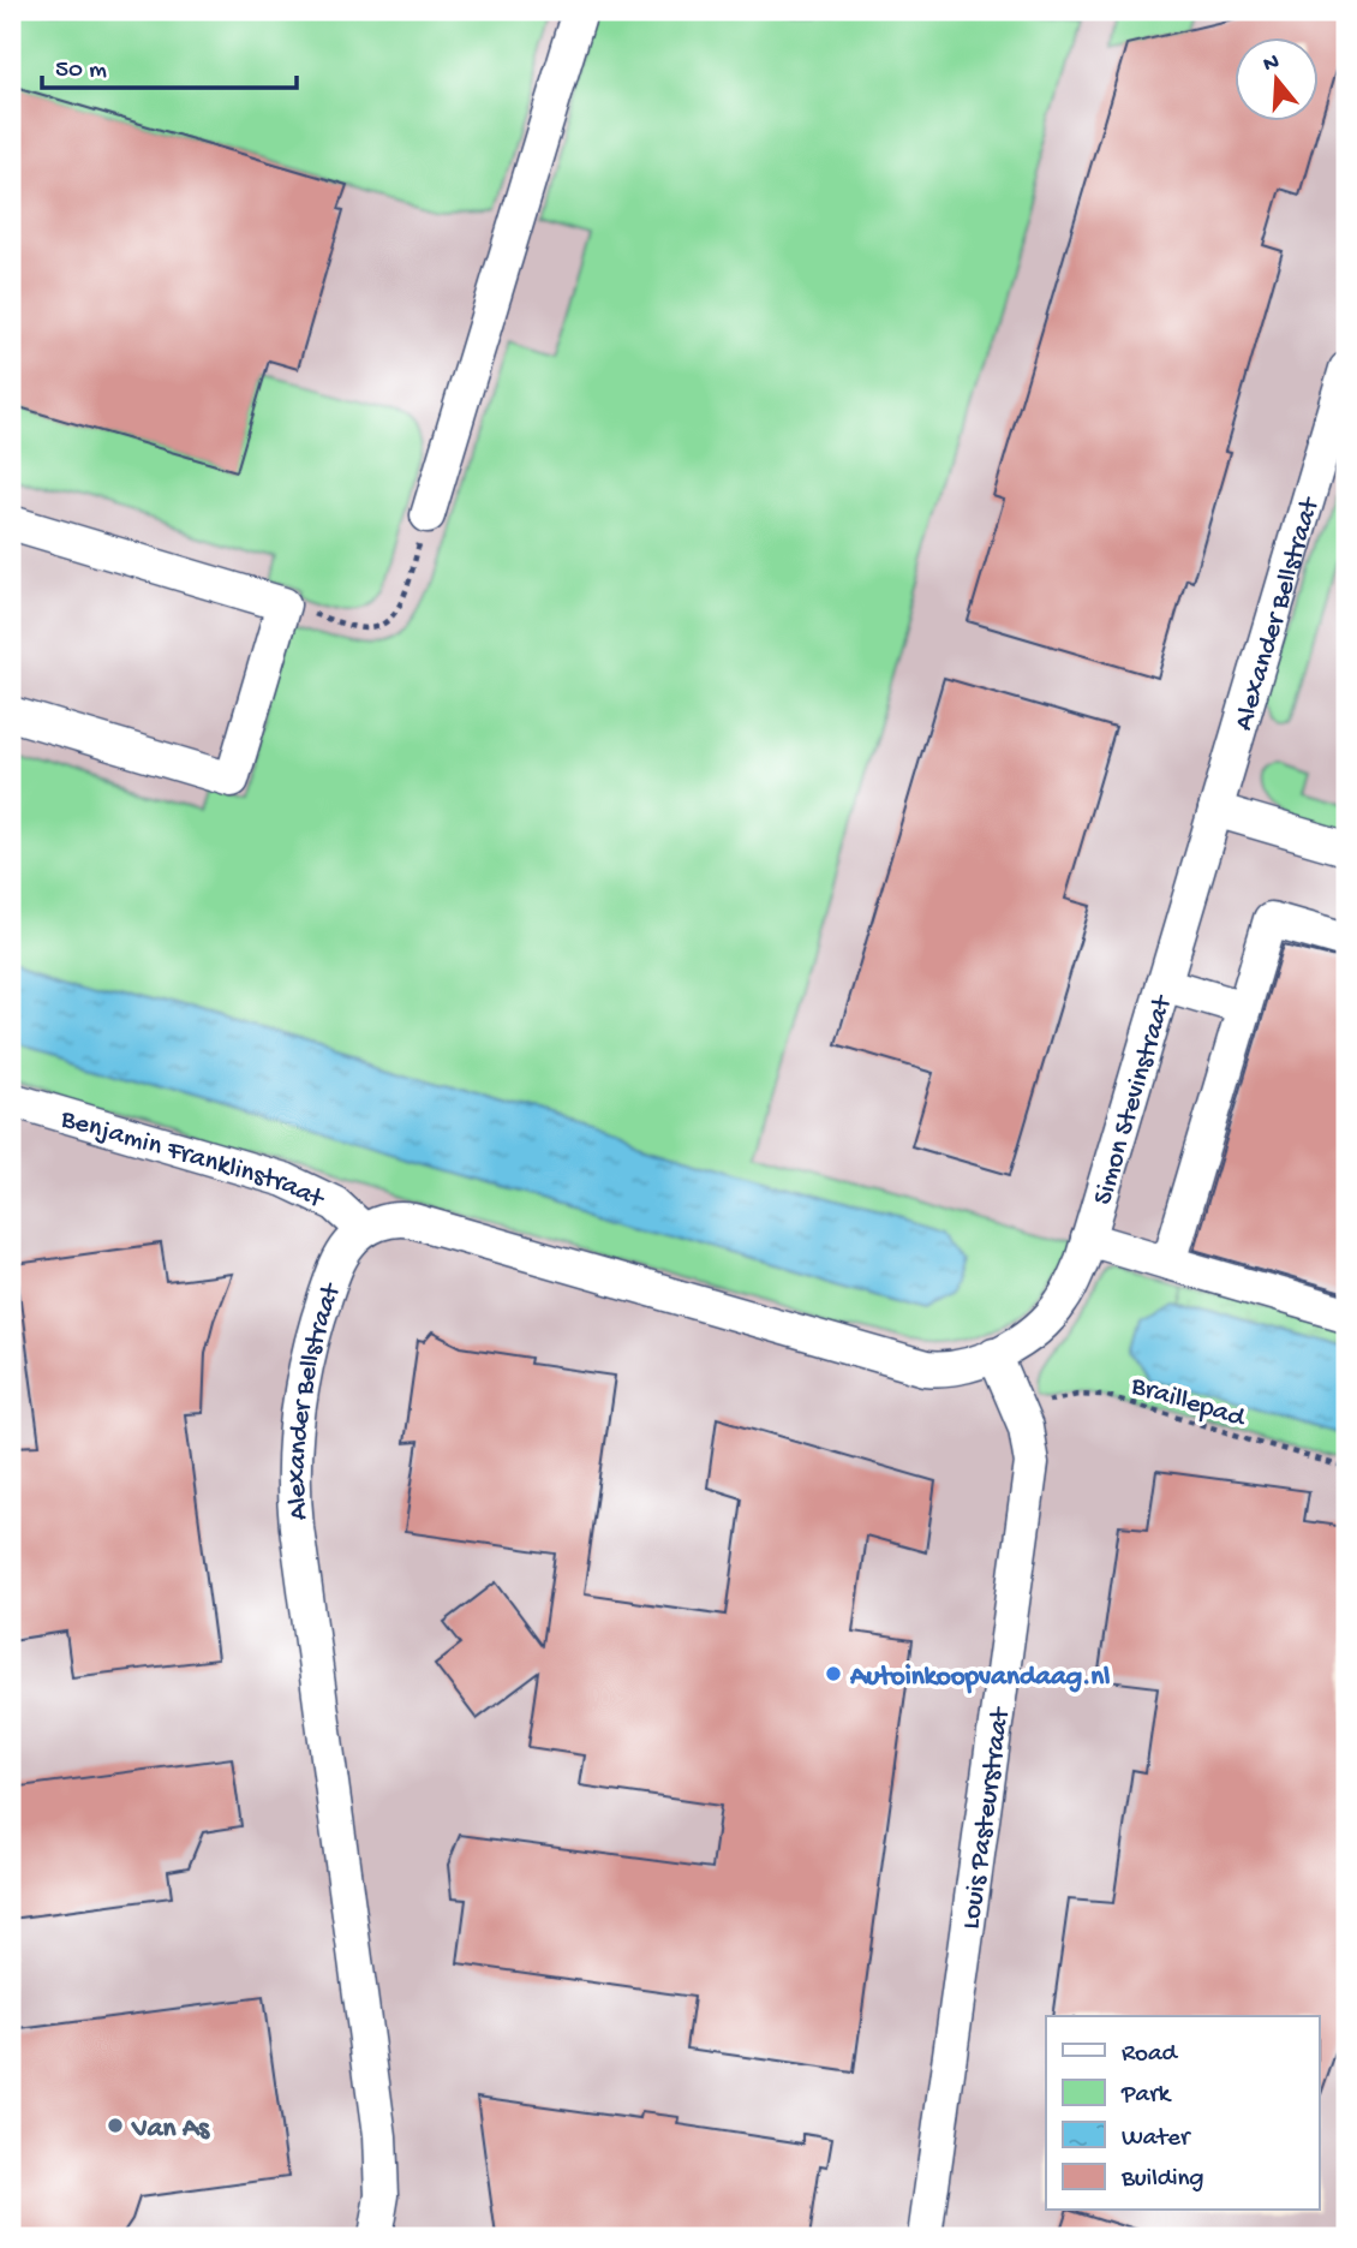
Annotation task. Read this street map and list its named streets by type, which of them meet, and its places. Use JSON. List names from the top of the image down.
{
  "streets": {
    "street": [
      "Alexander Bellstraat",
      "Simon Stevinstraat",
      "Benjamin Franklinstraat",
      "Louis Pasteurstraat"
    ],
    "path": ["Braillepad"]
  },
  "crossings": [
    ["Alexander Bellstraat", "Simon Stevinstraat"],
    ["Alexander Bellstraat", "Benjamin Franklinstraat"],
    ["Simon Stevinstraat", "Louis Pasteurstraat"],
    ["Braillepad", "Louis Pasteurstraat"]
  ],
  "places": ["Autoinkoopvandaag.nl", "Van As"],
  "legend": [
    "Road",
    "Park",
    "Water",
    "Building"
  ],
  "scale_bar": "50 m",
  "north": "top"
}
